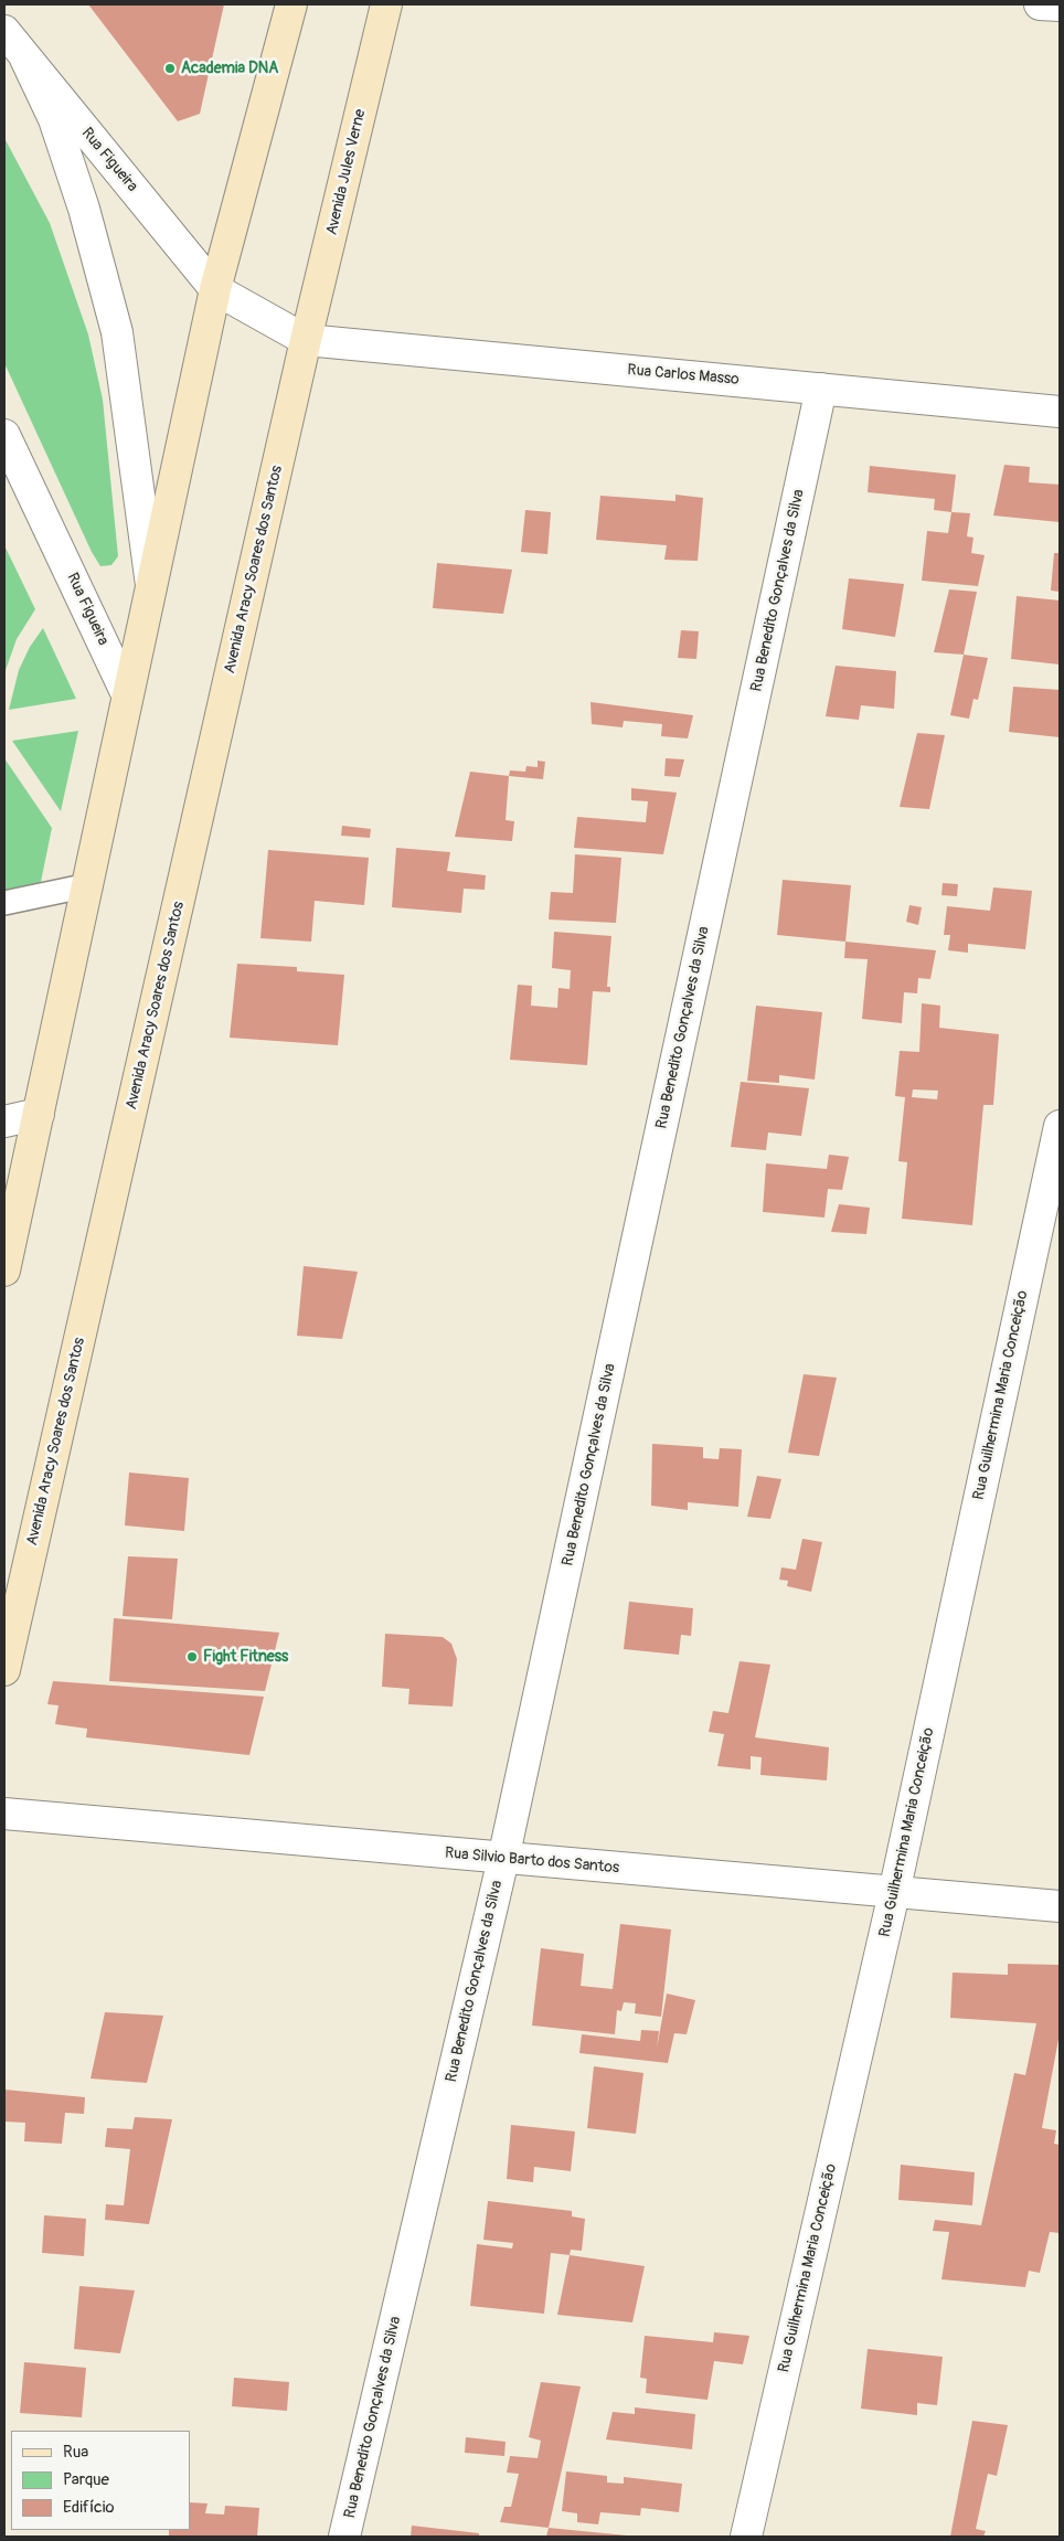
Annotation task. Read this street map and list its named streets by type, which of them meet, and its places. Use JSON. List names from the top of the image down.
{
  "streets": {
    "main road": ["Avenida Jules Verne", "Avenida Aracy Soares dos Santos"],
    "street": [
      "Rua Figueira",
      "Rua Carlos Masso",
      "Rua Benedito Gonçalves da Silva",
      "Rua Guilhermina Maria Conceição",
      "Rua Silvio Barto dos Santos"
    ]
  },
  "crossings": [
    ["Avenida Jules Verne", "Rua Carlos Masso"],
    ["Avenida Jules Verne", "Avenida Aracy Soares dos Santos"],
    ["Rua Carlos Masso", "Avenida Aracy Soares dos Santos"],
    ["Rua Carlos Masso", "Rua Benedito Gonçalves da Silva"],
    ["Rua Benedito Gonçalves da Silva", "Rua Silvio Barto dos Santos"],
    ["Rua Guilhermina Maria Conceição", "Rua Silvio Barto dos Santos"]
  ],
  "places": ["Academia DNA", "Fight Fitness"],
  "legend": ["Rua", "Parque", "Edifício"]
}
